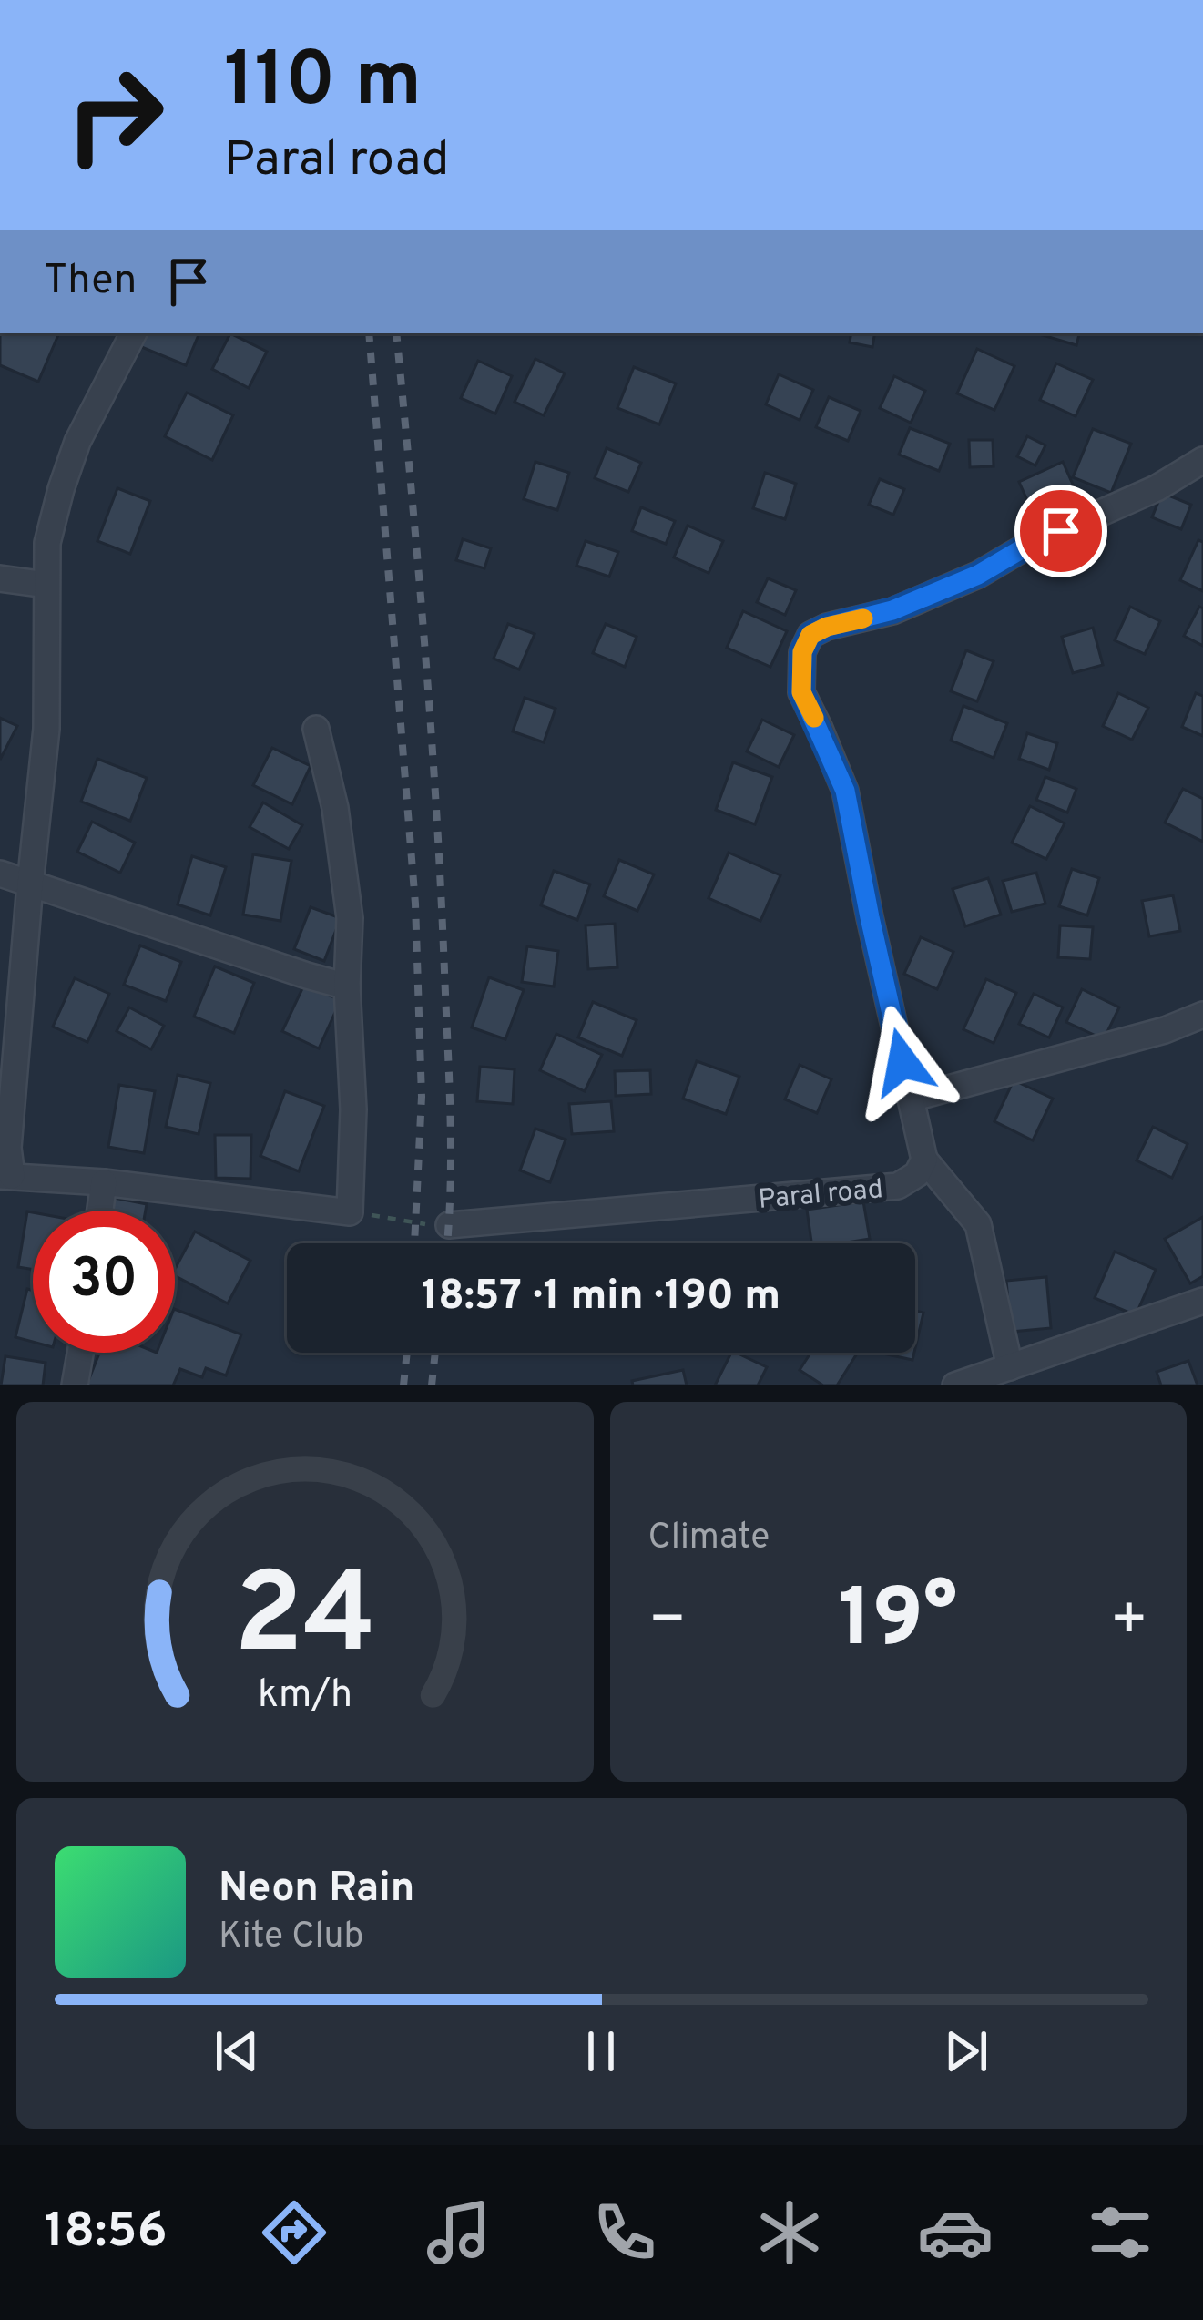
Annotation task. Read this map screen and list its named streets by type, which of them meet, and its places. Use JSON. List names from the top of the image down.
{
  "streets": {
    "street": ["Paral road"]
  },
  "page": {
    "turn": ["110 m", "Paral road"],
    "then": "Then",
    "limit": "30",
    "trip": "18:57 · 1 min · 190 m",
    "tile": "Climate",
    "heat": ["−", "19°", "+"],
    "song": ["Neon Rain", "Kite Club"],
    "tabs": "18:56",
    "gauge": ["24", "km/h"]
  }
}
